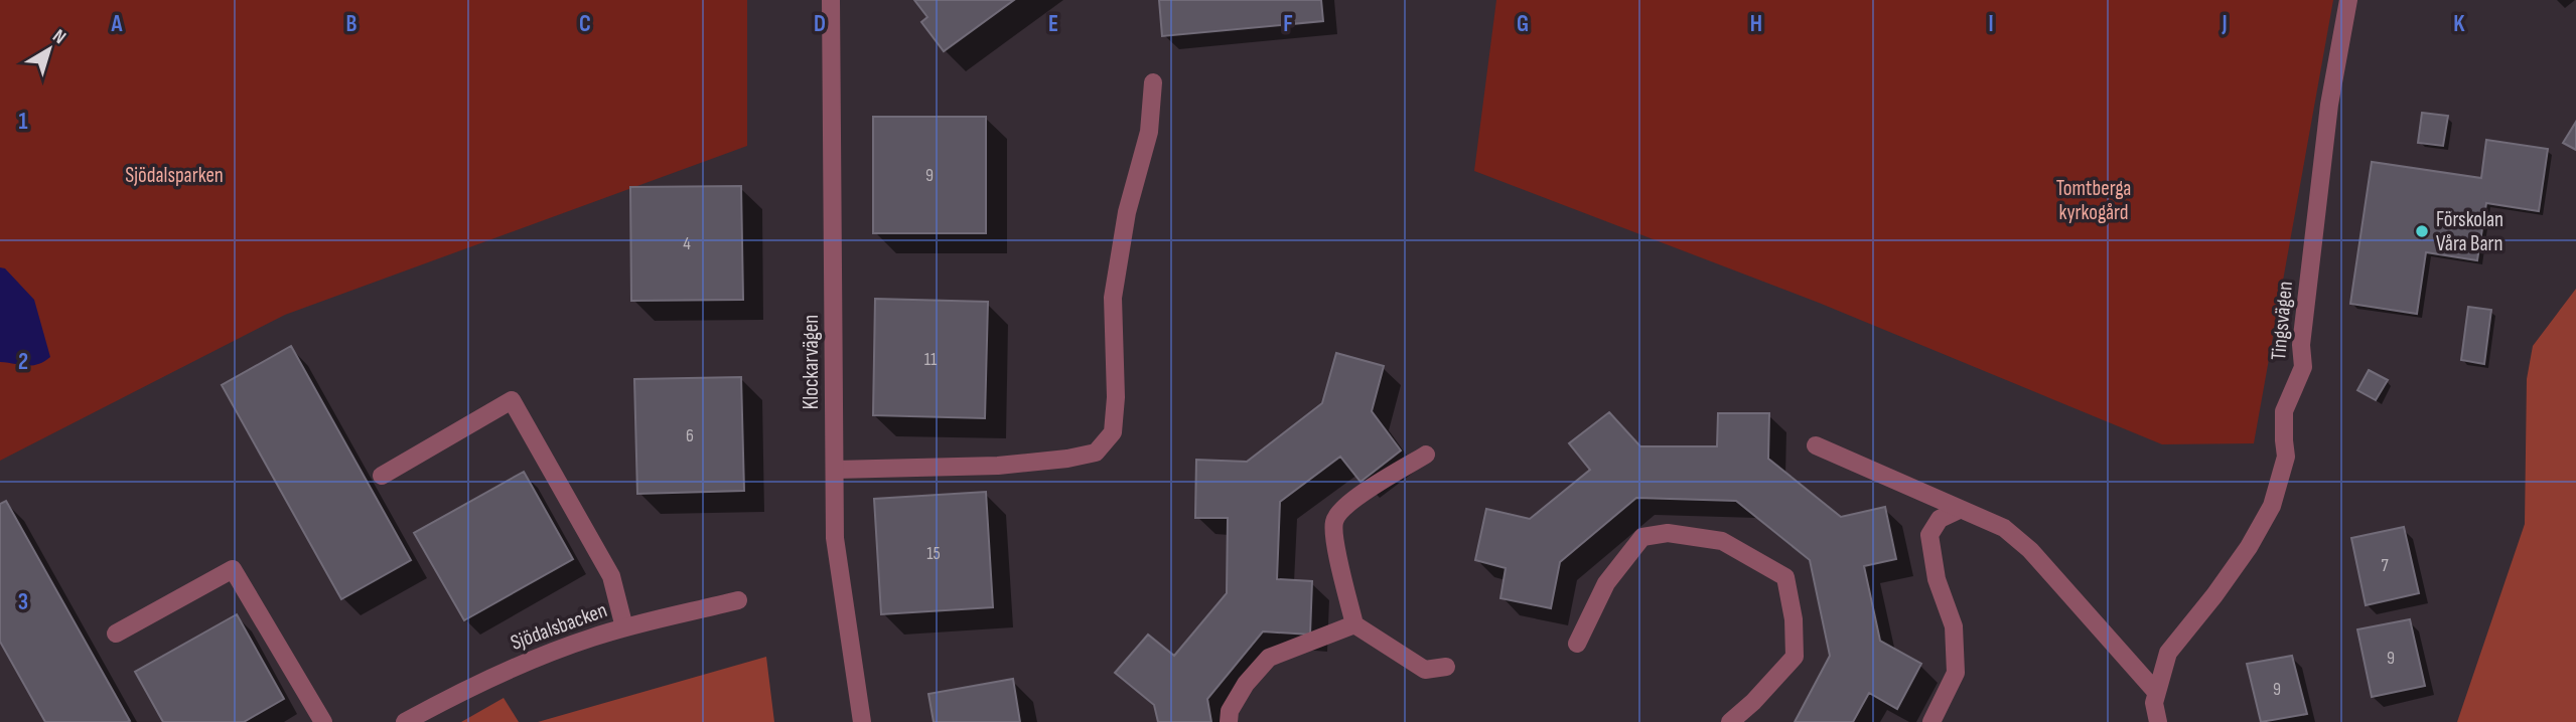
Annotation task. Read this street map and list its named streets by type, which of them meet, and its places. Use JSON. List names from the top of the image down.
{
  "streets": {
    "street": ["Tingsvägen", "Klockarvägen", "Sjödalsbacken"]
  },
  "parks": ["Sjödalsparken", "Tomtberga kyrkogård"],
  "places": ["Förskolan Våra Barn"],
  "house_numbers": [
    "9",
    "4",
    "11",
    "6",
    "15",
    "7",
    "9",
    "9"
  ],
  "north": "top right",
  "grid": {
    "columns": [
      "A",
      "B",
      "C",
      "D",
      "E",
      "F",
      "G",
      "H",
      "I",
      "J",
      "K"
    ],
    "rows": ["1", "2", "3"]
  }
}
